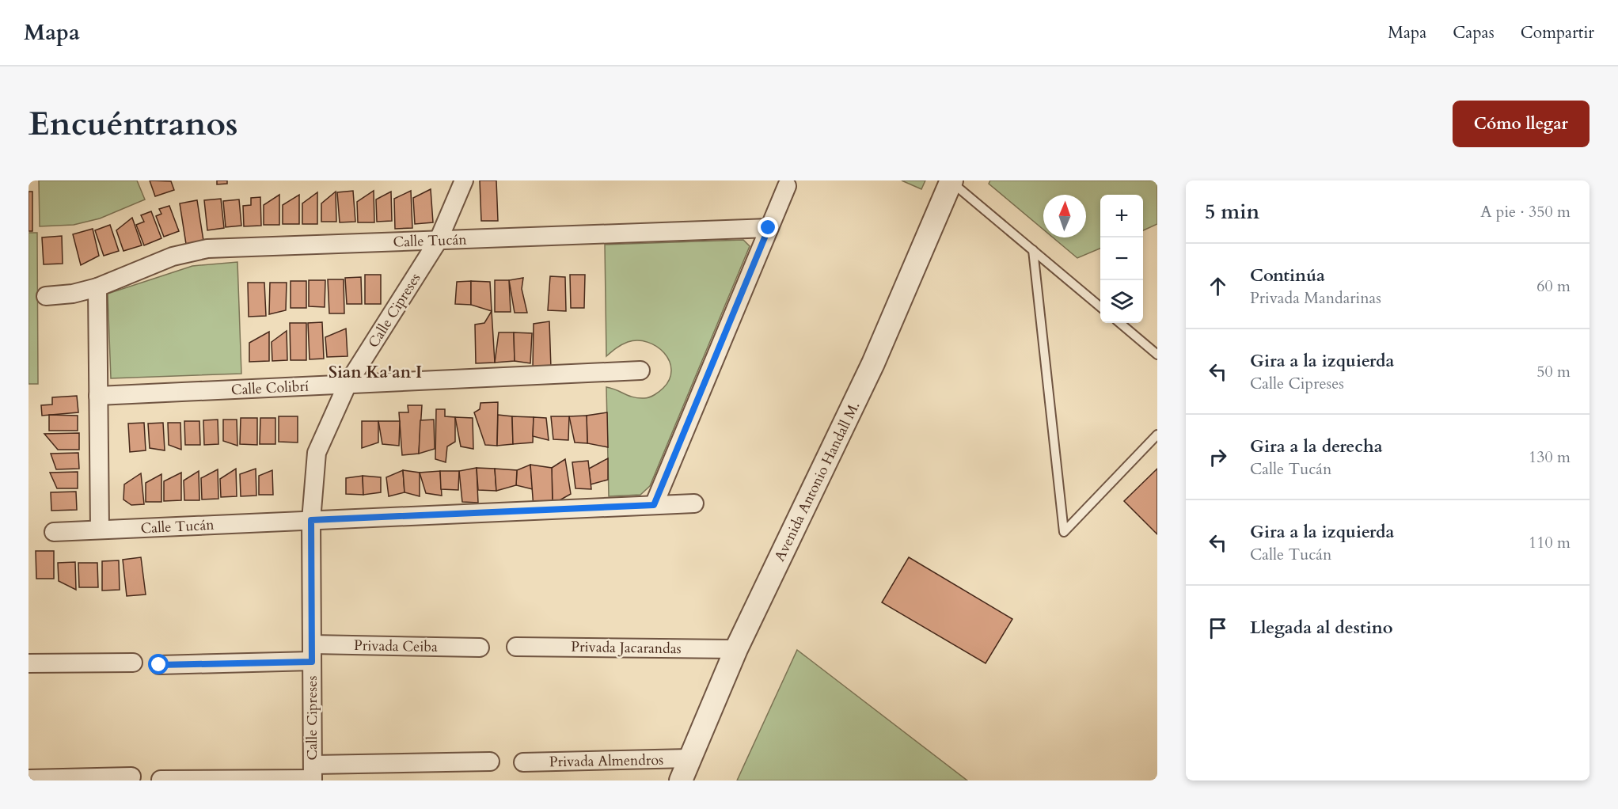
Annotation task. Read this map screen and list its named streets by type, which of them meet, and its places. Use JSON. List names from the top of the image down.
{
  "streets": {
    "street": [
      "Calle Tucán",
      "Calle Cipreses",
      "Calle Colibrí",
      "Avenida Antonio Handall M.",
      "Privada Ceiba",
      "Privada Jacarandas",
      "Privada Almendros"
    ]
  },
  "crossings": [
    ["Calle Tucán", "Calle Cipreses"],
    ["Calle Cipreses", "Calle Colibrí"],
    ["Calle Cipreses", "Privada Ceiba"],
    ["Avenida Antonio Handall M.", "Privada Jacarandas"],
    ["Avenida Antonio Handall M.", "Privada Almendros"]
  ],
  "districts": ["Sian Ka'an I"],
  "north": "top",
  "page": {
    "header": "Mapa",
    "nav": ["Mapa", "Capas", "Compartir"],
    "buttons": "Cómo llegar",
    "title": "Encuéntranos",
    "heading": ["5 min", "A pie · 350 m"],
    "map_buttons": ["+", "−"],
    "list": [
      ["Continúa", "Privada Mandarinas", "60 m"],
      ["Gira a la izquierda", "Calle Cipreses", "50 m"],
      ["Gira a la derecha", "Calle Tucán", "130 m"],
      ["Gira a la izquierda", "Calle Tucán", "110 m"],
      "Llegada al destino"
    ]
  }
}
